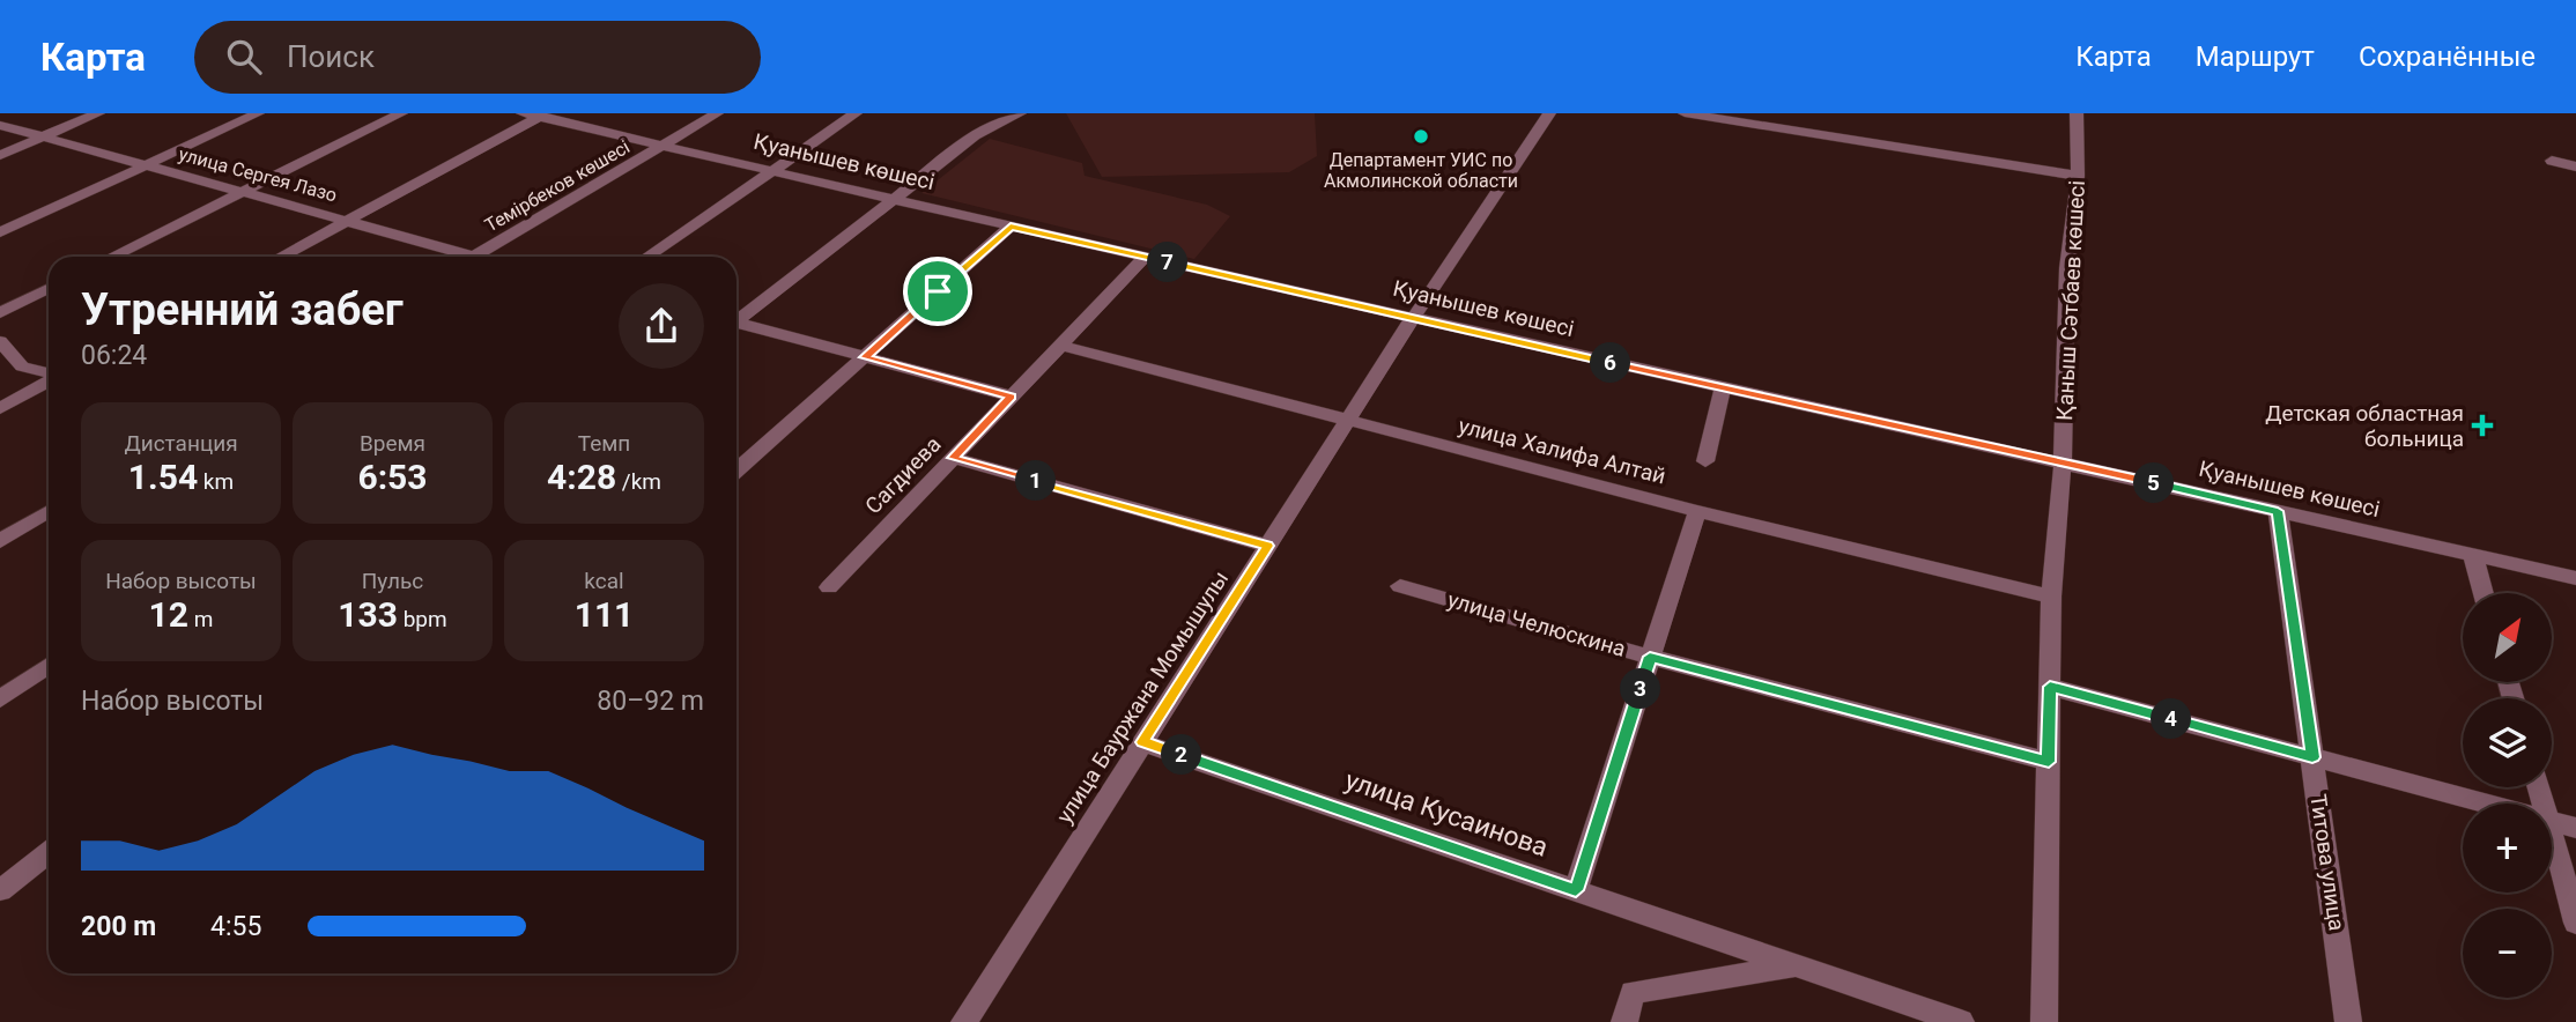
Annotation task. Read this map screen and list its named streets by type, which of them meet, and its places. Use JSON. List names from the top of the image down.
{
  "streets": {
    "street": [
      "Қуанышев көшесі",
      "улица Сергея Лазо",
      "Темірбеков көшесі",
      "Қаныш Сәтбаев көшесі",
      "улица Халифа Алтай",
      "Сагдиева",
      "улица Челюскина",
      "улица Бауржана Момышулы",
      "улица Кусаинова",
      "Титова улица"
    ]
  },
  "crossings": [
    ["Қуанышев көшесі", "Темірбеков көшесі"],
    ["Қуанышев көшесі", "Қаныш Сәтбаев көшесі"],
    ["Қуанышев көшесі", "Сагдиева"],
    ["Қуанышев көшесі", "улица Бауржана Момышулы"],
    ["Қуанышев көшесі", "Титова улица"],
    ["Қаныш Сәтбаев көшесі", "улица Халифа Алтай"],
    ["Қаныш Сәтбаев көшесі", "улица Челюскина"],
    ["улица Халифа Алтай", "Сагдиева"],
    ["улица Халифа Алтай", "улица Бауржана Момышулы"],
    ["улица Бауржана Момышулы", "улица Кусаинова"]
  ],
  "places": {
    "other": ["Департамент УИС по Акмолинской области"],
    "health": ["Детская областная больница"]
  },
  "north": "top right",
  "page": {
    "header": "Карта",
    "search": "Поиск",
    "nav": ["Карта", "Маршрут", "Сохранённые"],
    "pins": [
      "7",
      "6",
      "1",
      "5",
      "3",
      "4",
      "2"
    ],
    "heading": ["Утренний забег", "06:24"],
    "stats": [
      ["Дистанция", "1.54 km"],
      ["Время", "6:53"],
      ["Темп", "4:28 /km"],
      ["Набор высоты", "12 m"],
      ["Пульс", "133 bpm"],
      ["kcal", "111"]
    ],
    "map_buttons": ["+", "−"],
    "chart": ["Набор высоты", "80–92 m"],
    "list": [
      {
        "name": "200 m",
        "note": "4:55"
      }
    ]
  }
}
